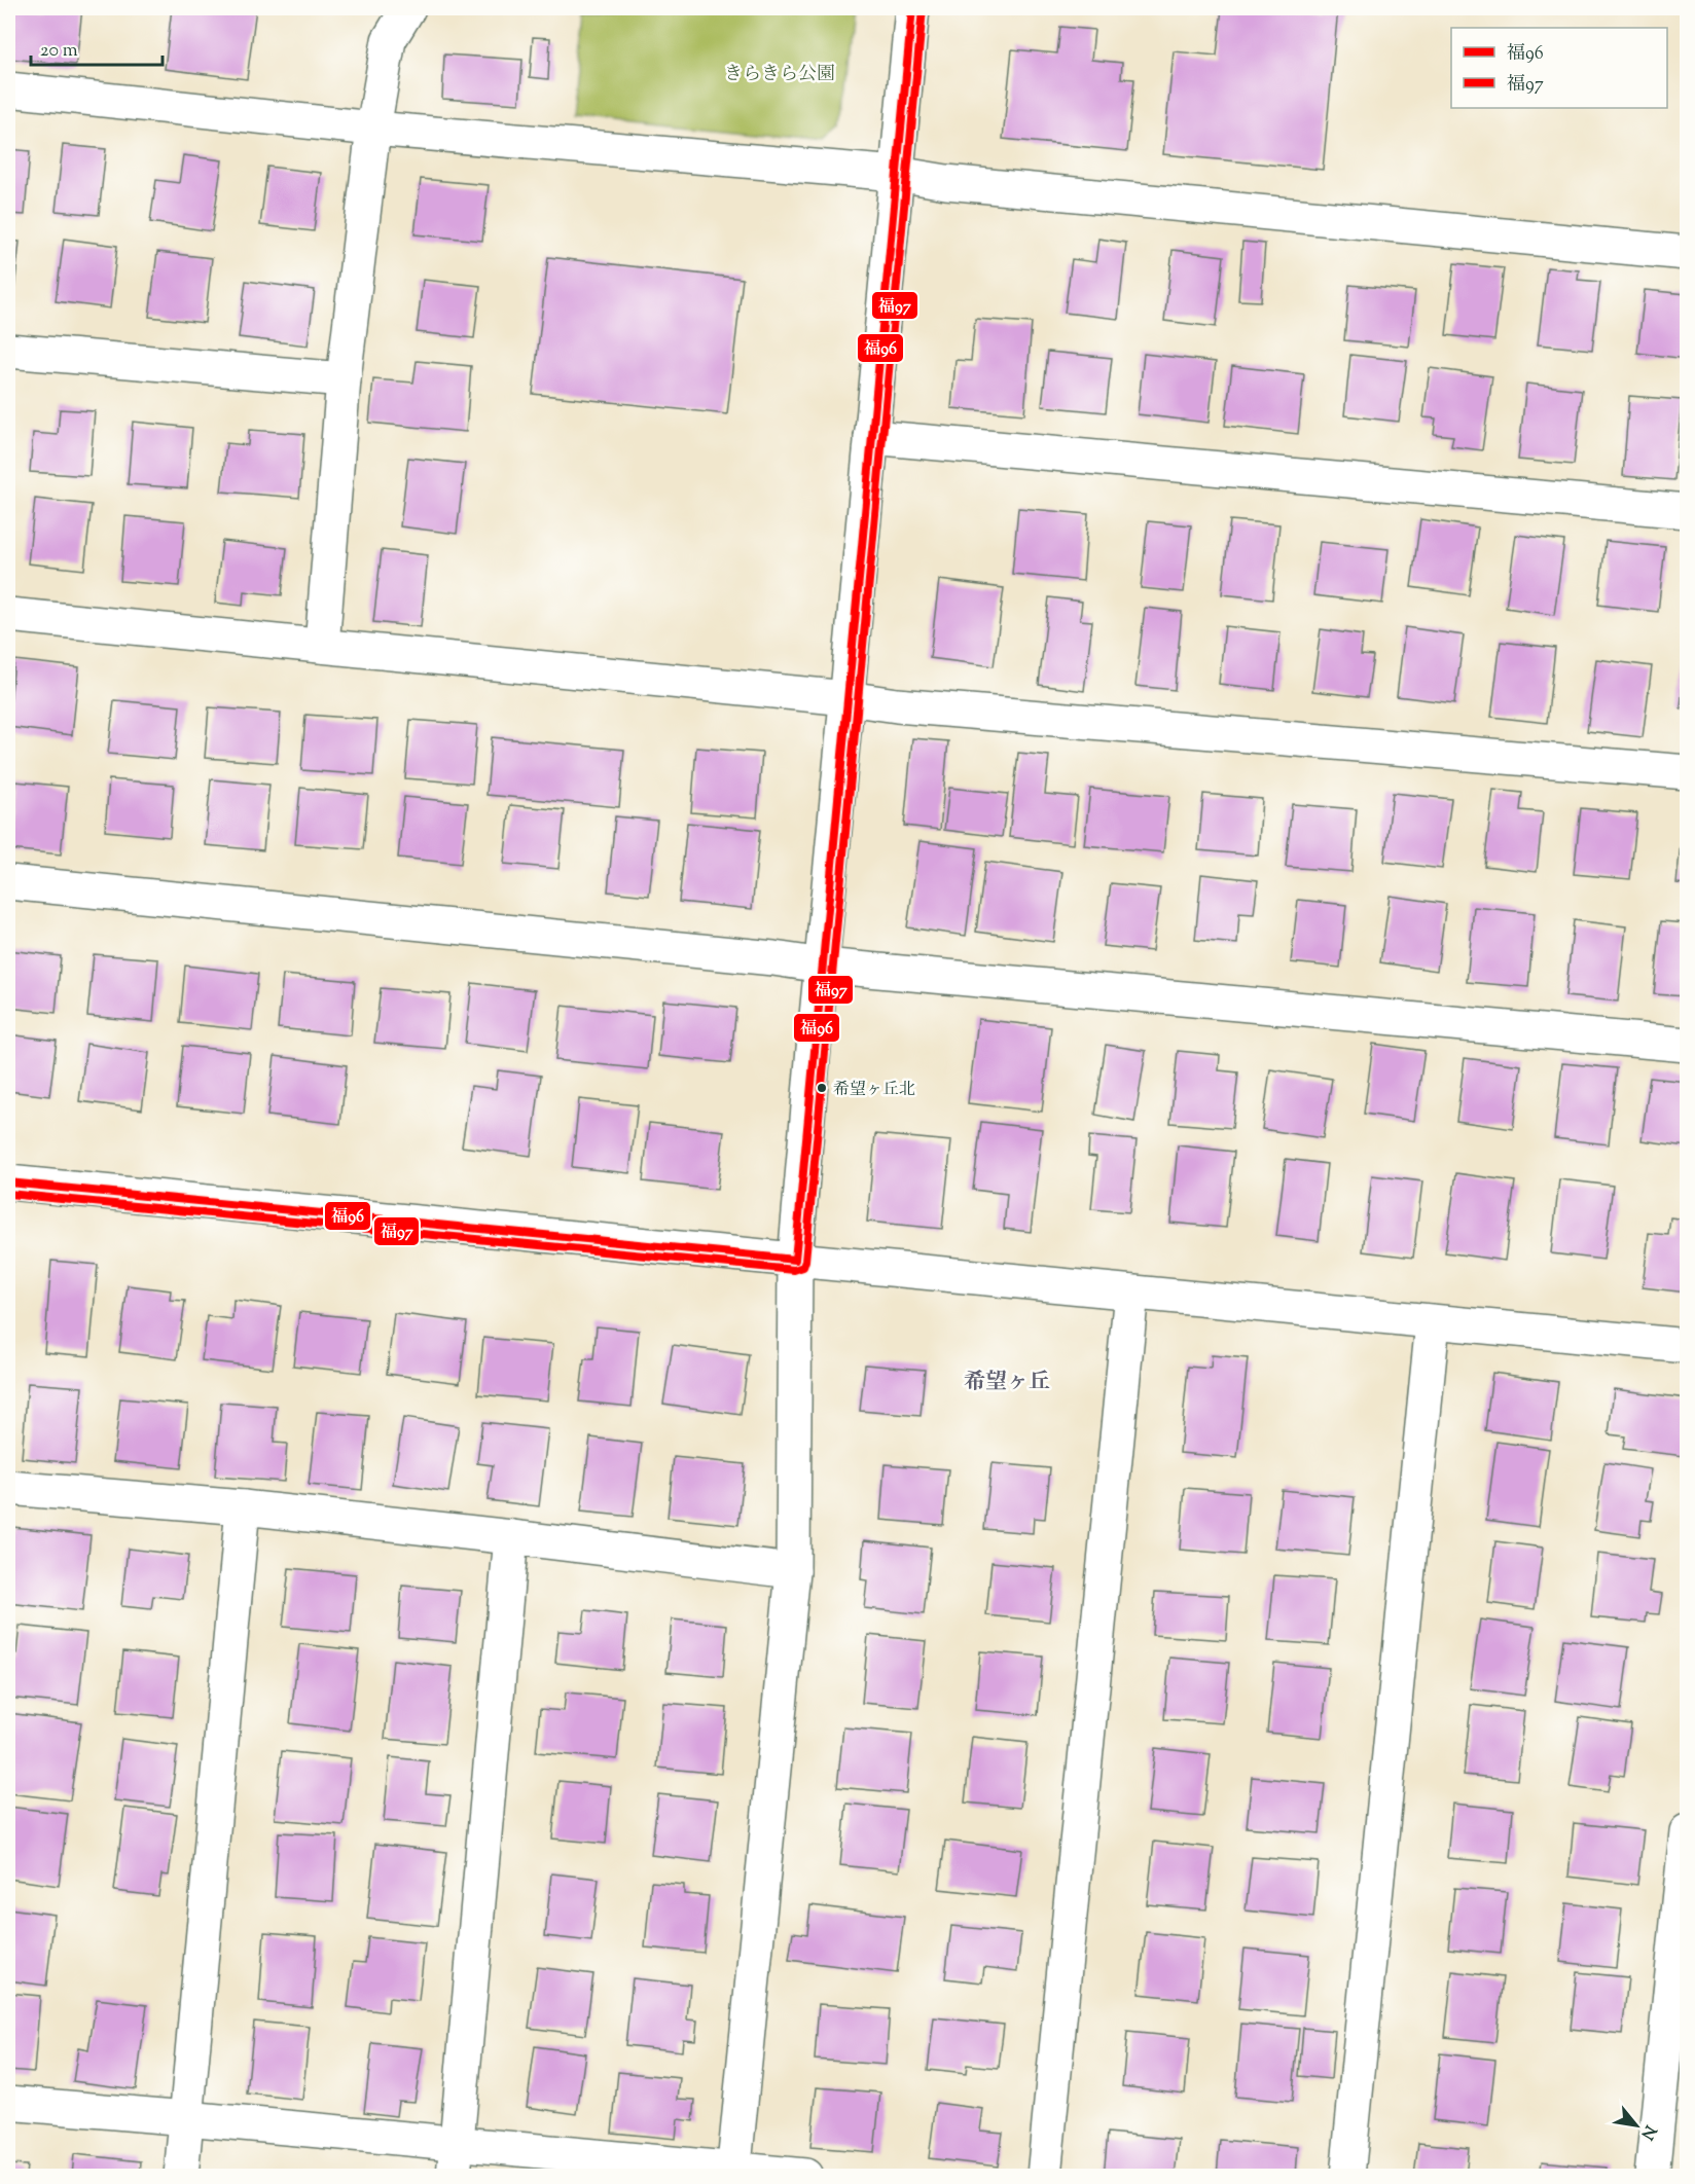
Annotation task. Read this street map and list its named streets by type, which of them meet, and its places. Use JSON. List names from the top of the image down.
{
  "districts": ["希望ヶ丘"],
  "parks": ["きらきら公園"],
  "places": ["希望ヶ丘北"],
  "lines": ["transit line 福96", "transit line 福97"],
  "legend": ["福96", "福97"],
  "scale_bar": "20 m",
  "north": "bottom right"
}
